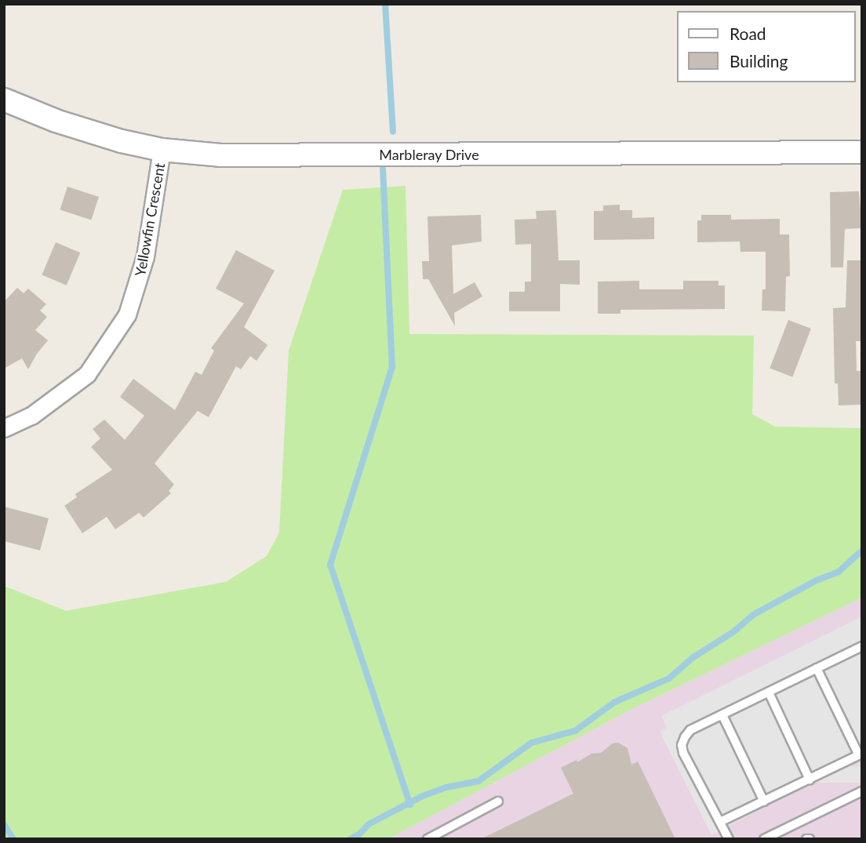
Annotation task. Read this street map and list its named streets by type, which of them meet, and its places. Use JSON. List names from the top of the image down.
{
  "streets": {
    "street": ["Marbleray Drive", "Yellowfin Crescent"]
  },
  "crossings": [
    ["Marbleray Drive", "Yellowfin Crescent"]
  ],
  "legend": ["Road", "Building"]
}
